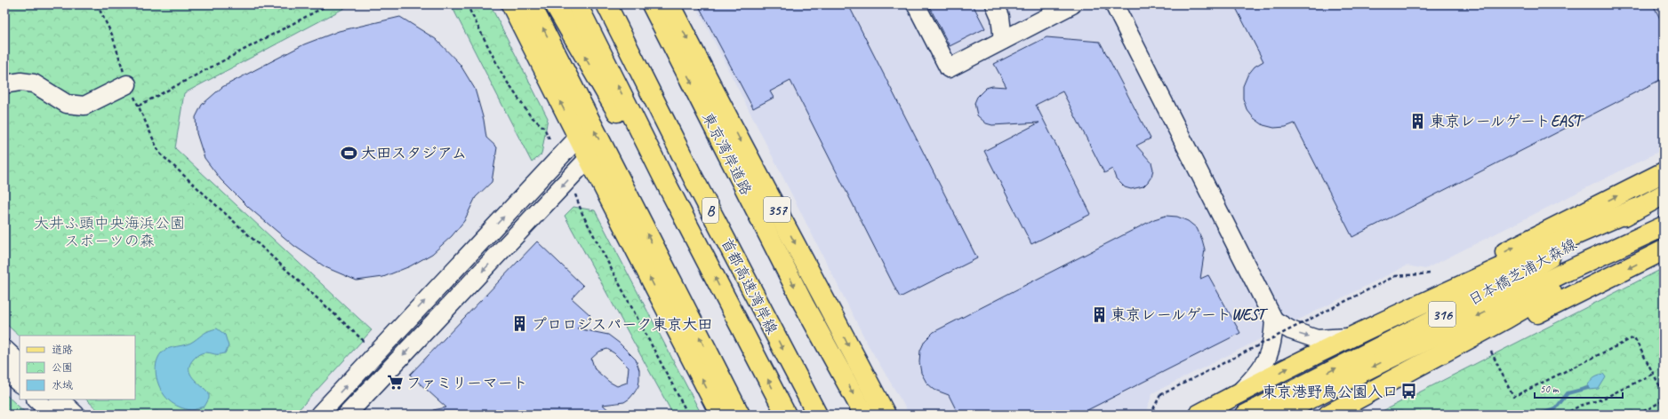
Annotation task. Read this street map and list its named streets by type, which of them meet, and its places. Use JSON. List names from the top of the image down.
{
  "streets": {
    "main road": [
      "東京湾岸道路",
      "357",
      "B",
      "日本橋芝浦大森線",
      "首都高速湾岸線",
      "316"
    ]
  },
  "crossings": [
    ["日本橋芝浦大森線", "316"]
  ],
  "parks": ["大井ふ頭中央海浜公園 スポーツの森"],
  "places": {
    "building": ["東京レールゲートEAST", "東京レールゲートWEST", "プロロジスパーク東京大田"],
    "sports": ["大田スタジアム"],
    "supermarket": ["ファミリーマート"],
    "bus stop": ["東京港野鳥公園入口"]
  },
  "legend": ["道路", "公園", "水域"],
  "scale_bar": "50 m"
}
